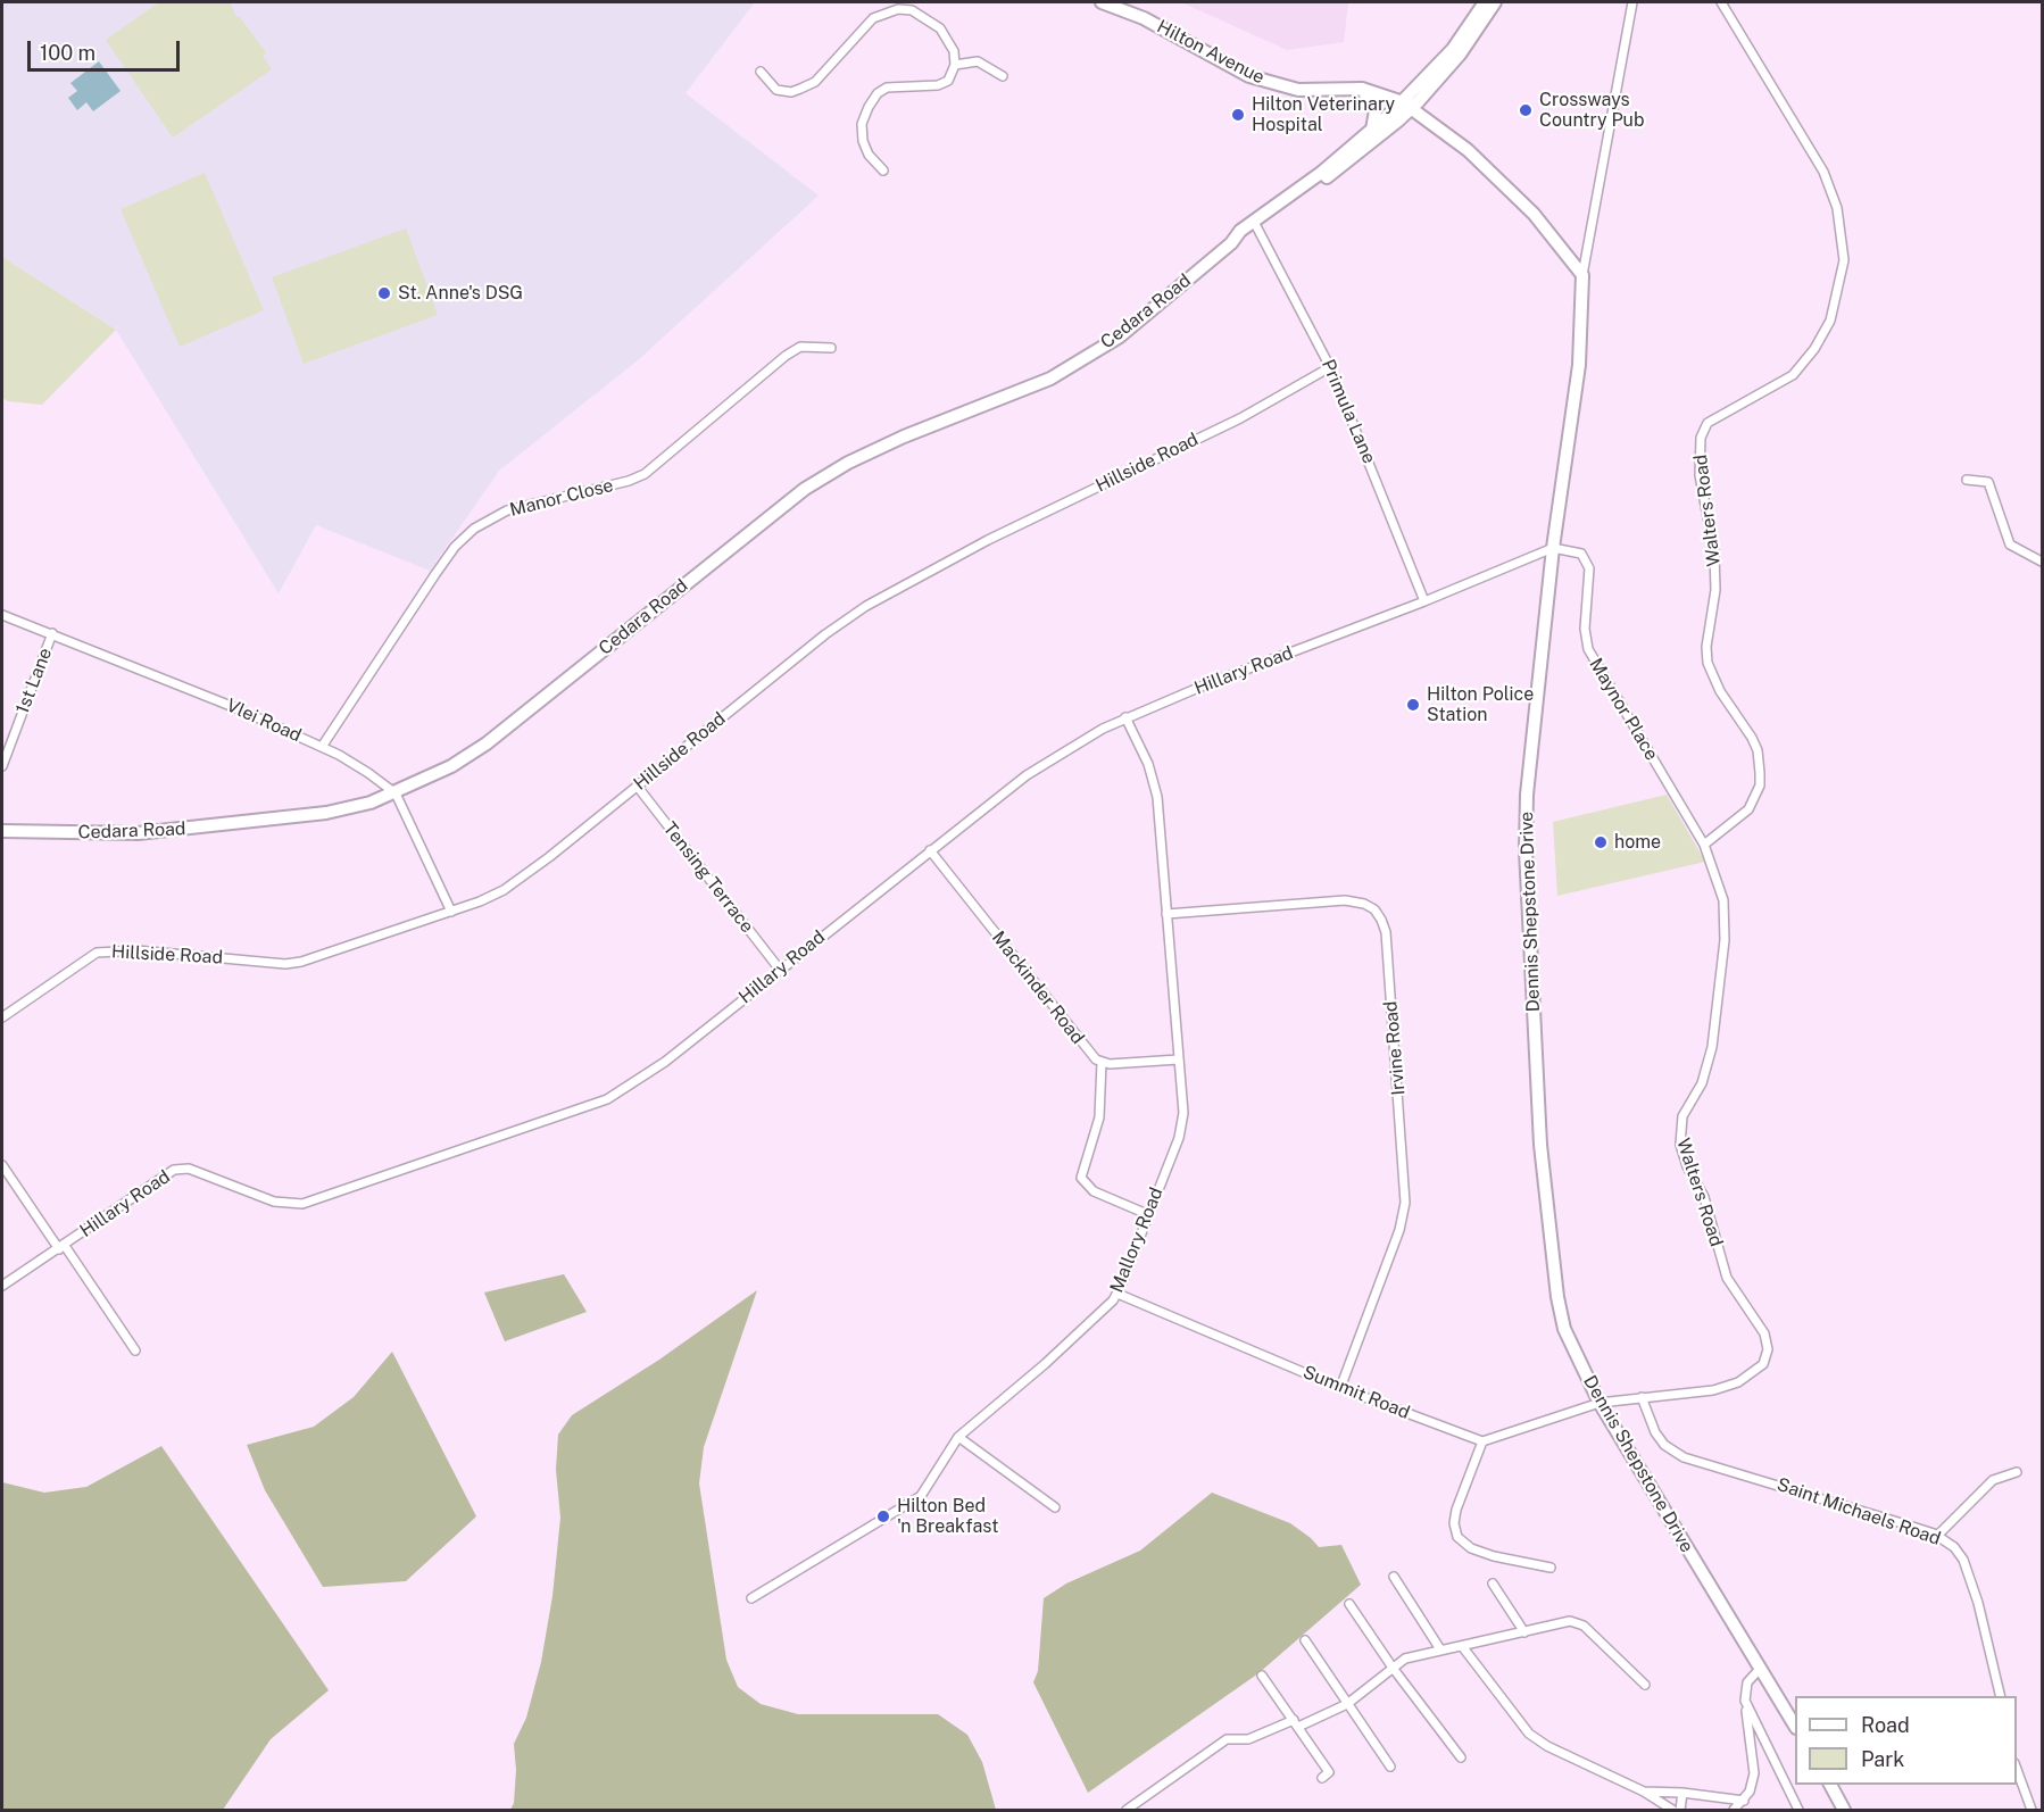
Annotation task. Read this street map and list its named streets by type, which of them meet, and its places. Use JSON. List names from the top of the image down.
{
  "streets": {
    "main road": ["Hilton Avenue", "Cedara Road", "Dennis Shepstone Drive"],
    "street": [
      "Primula Lane",
      "Hillside Road",
      "Manor Close",
      "Walters Road",
      "Hillary Road",
      "1st Lane",
      "Maynor Place",
      "Vlei Road",
      "Tensing Terrace",
      "Mackinder Road",
      "Irvine Road",
      "Mallory Road",
      "Summit Road",
      "Saint Michaels Road"
    ]
  },
  "crossings": [
    ["Hilton Avenue", "Cedara Road"],
    ["Cedara Road", "Primula Lane"],
    ["Cedara Road", "Vlei Road"],
    ["Primula Lane", "Hillside Road"],
    ["Primula Lane", "Hillary Road"],
    ["Hillside Road", "Vlei Road"],
    ["Hillside Road", "Tensing Terrace"],
    ["Manor Close", "Vlei Road"],
    ["Walters Road", "Maynor Place"],
    ["Walters Road", "Dennis Shepstone Drive"],
    ["Walters Road", "Saint Michaels Road"],
    ["Hillary Road", "Maynor Place"],
    ["Hillary Road", "Tensing Terrace"],
    ["Hillary Road", "Dennis Shepstone Drive"],
    ["Hillary Road", "Mackinder Road"],
    ["Hillary Road", "Mallory Road"],
    ["1st Lane", "Vlei Road"],
    ["Maynor Place", "Dennis Shepstone Drive"],
    ["Irvine Road", "Mallory Road"],
    ["Irvine Road", "Summit Road"],
    ["Mallory Road", "Summit Road"]
  ],
  "places": [
    "Crossways Country Pub",
    "Hilton Veterinary Hospital",
    "St. Anne's DSG",
    "Hilton Police Station",
    "home",
    "Hilton Bed 'n Breakfast"
  ],
  "legend": ["Road", "Park"],
  "scale_bar": "100 m"
}
